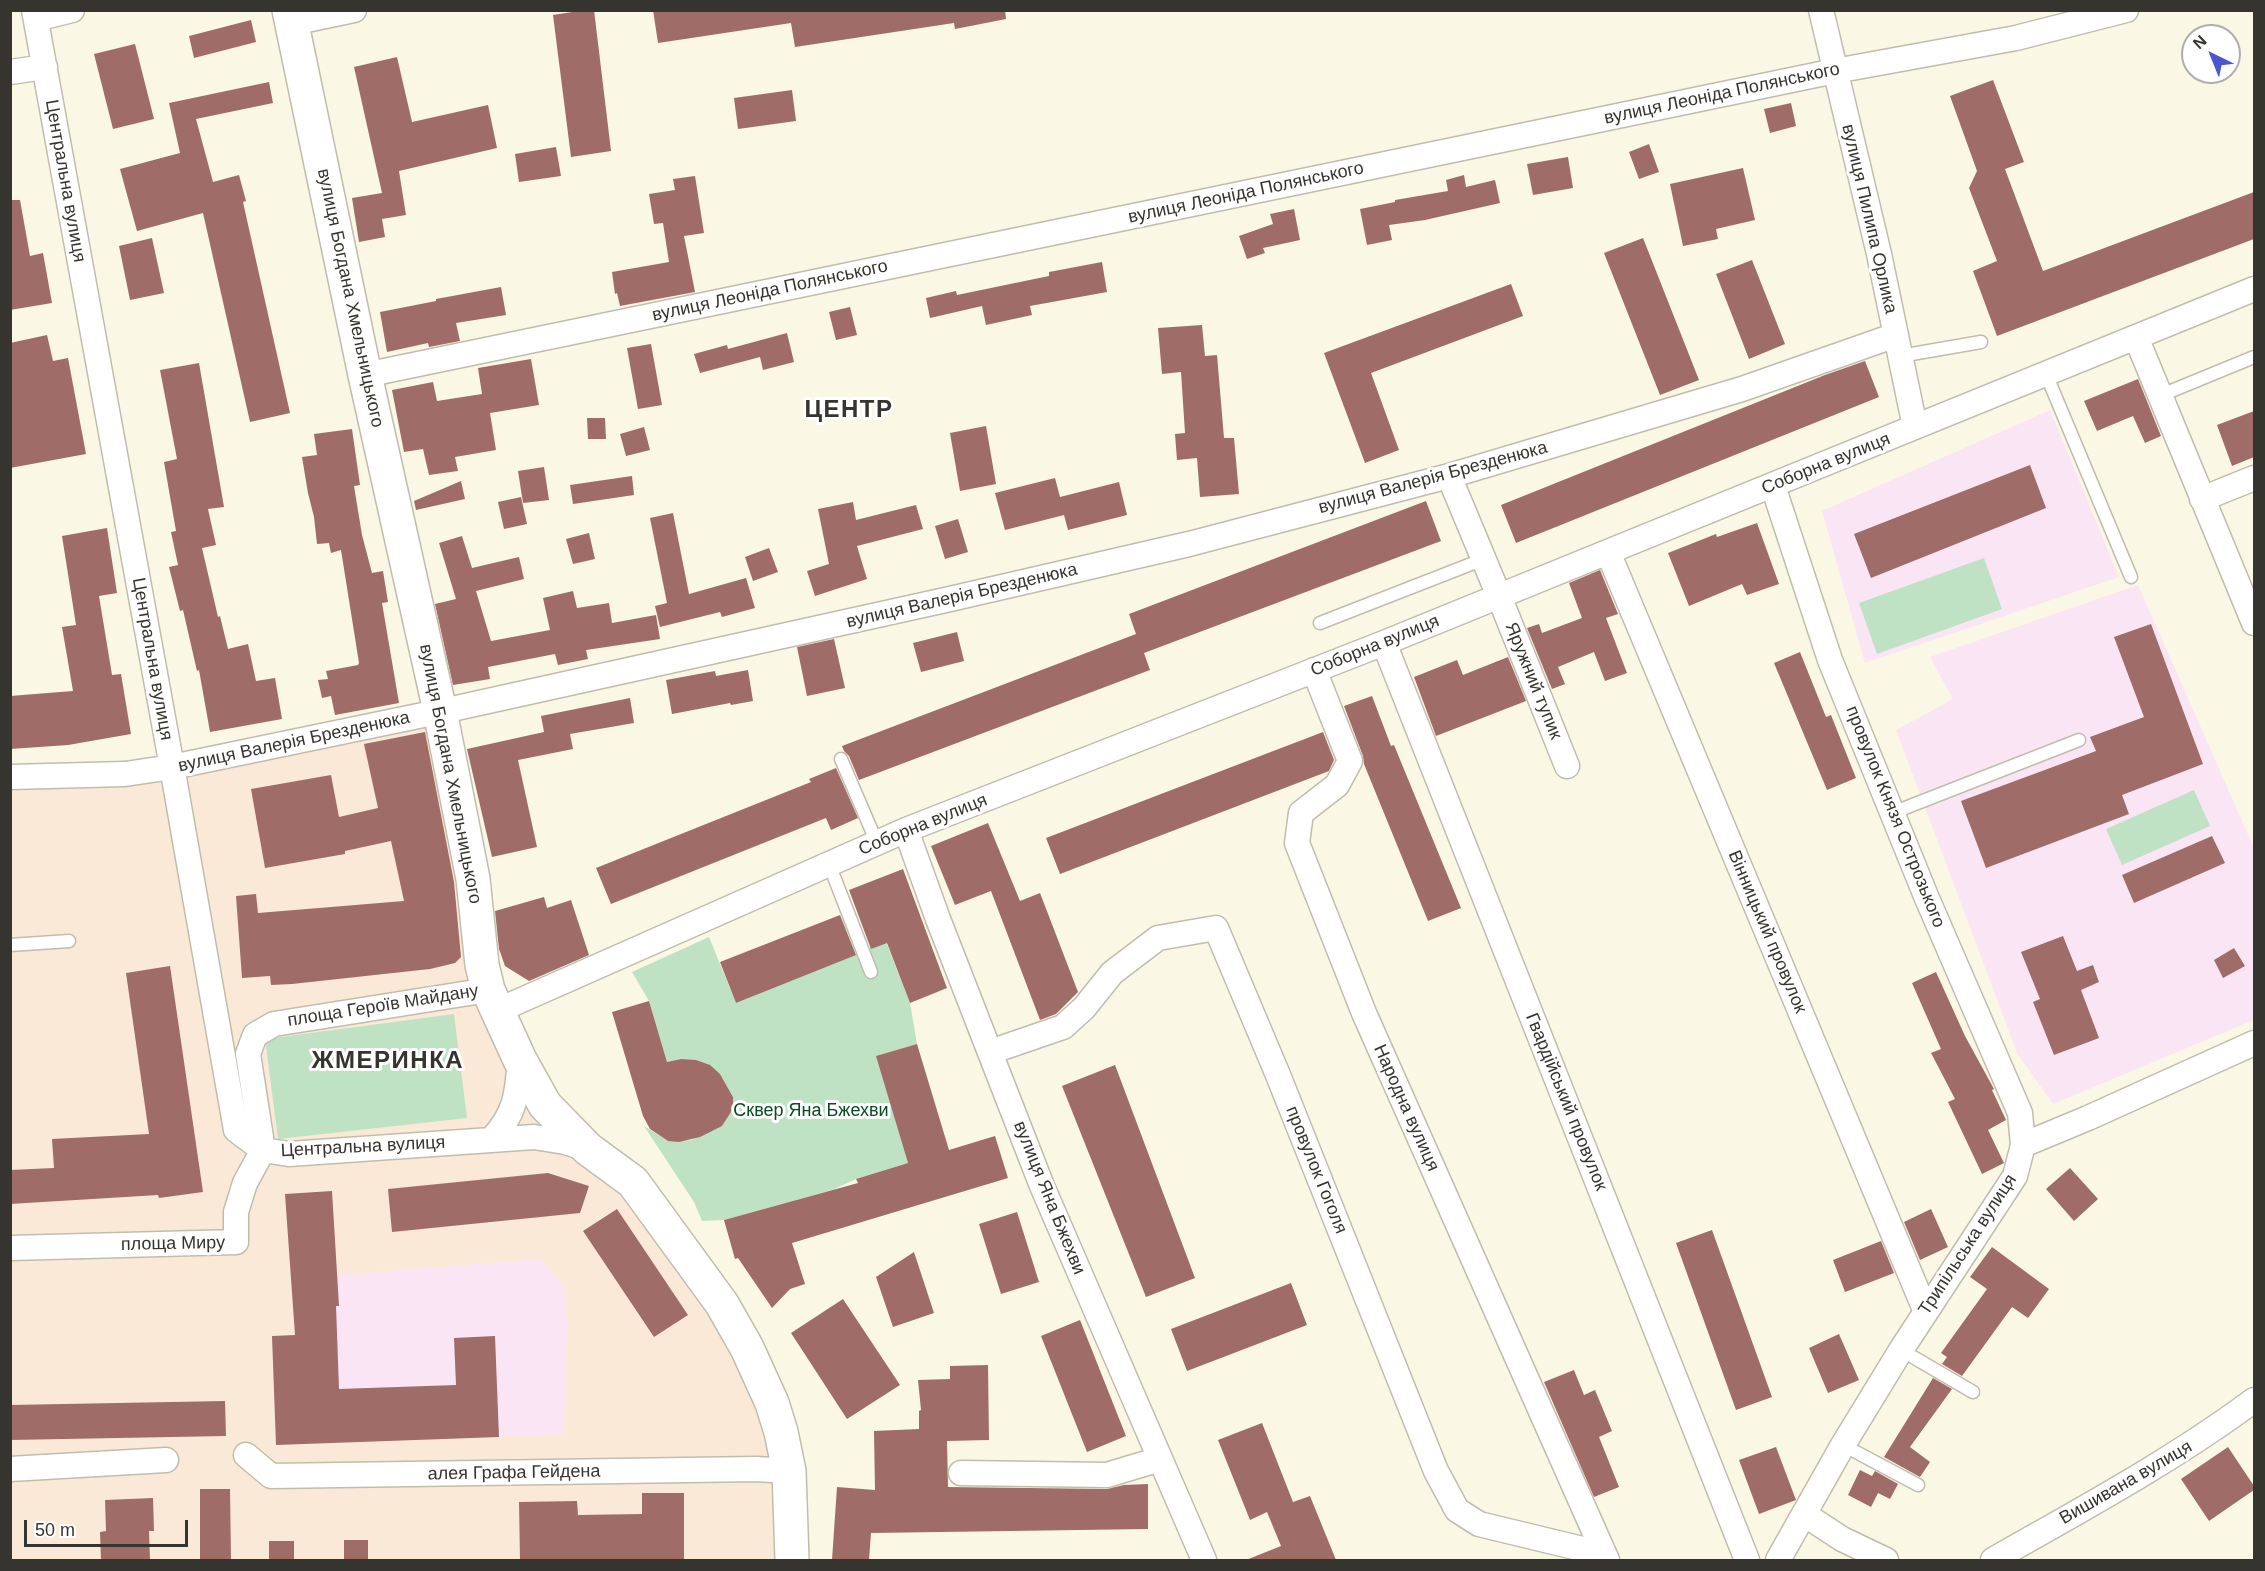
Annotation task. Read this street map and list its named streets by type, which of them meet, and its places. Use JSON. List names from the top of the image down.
{
  "streets": {
    "street": [
      "вулиця Леоніда Полянського",
      "Центральна вулиця",
      "вулиця Пилипа Орлика",
      "вулиця Богдана Хмельницького",
      "Соборна вулиця",
      "вулиця Валерія Брезденюка",
      "Яружний тупик",
      "провулок Князя Острозького",
      "Вінницький провулок",
      "площа Героїв Майдану",
      "Гвардійський провулок",
      "Народна вулиця",
      "провулок Гоголя",
      "вулиця Яна Бжехви",
      "площа Миру",
      "Трипільська вулиця",
      "алея Графа Гейдена",
      "Вишивана вулиця"
    ]
  },
  "crossings": [
    ["вулиця Леоніда Полянського", "вулиця Пилипа Орлика"],
    ["вулиця Леоніда Полянського", "вулиця Богдана Хмельницького"],
    ["Центральна вулиця", "вулиця Богдана Хмельницького"],
    ["Центральна вулиця", "вулиця Валерія Брезденюка"],
    ["Центральна вулиця", "площа Героїв Майдану"],
    ["Центральна вулиця", "площа Миру"],
    ["вулиця Пилипа Орлика", "Соборна вулиця"],
    ["вулиця Пилипа Орлика", "вулиця Валерія Брезденюка"],
    ["вулиця Богдана Хмельницького", "Соборна вулиця"],
    ["вулиця Богдана Хмельницького", "вулиця Валерія Брезденюка"],
    ["вулиця Богдана Хмельницького", "площа Героїв Майдану"],
    ["вулиця Богдана Хмельницького", "алея Графа Гейдена"],
    ["Соборна вулиця", "Яружний тупик"],
    ["Соборна вулиця", "провулок Князя Острозького"],
    ["Соборна вулиця", "Вінницький провулок"],
    ["Соборна вулиця", "площа Героїв Майдану"],
    ["Соборна вулиця", "Гвардійський провулок"],
    ["Соборна вулиця", "Народна вулиця"],
    ["Соборна вулиця", "вулиця Яна Бжехви"],
    ["вулиця Валерія Брезденюка", "Яружний тупик"],
    ["провулок Князя Острозького", "Трипільська вулиця"],
    ["Вінницький провулок", "Трипільська вулиця"],
    ["площа Героїв Майдану", "площа Миру"],
    ["Народна вулиця", "провулок Гоголя"],
    ["провулок Гоголя", "вулиця Яна Бжехви"]
  ],
  "districts": ["ЦЕНТР", "ЖМЕРИНКА"],
  "parks": ["Сквер Яна Бжехви"],
  "scale_bar": "50 m",
  "north": "top left"
}
